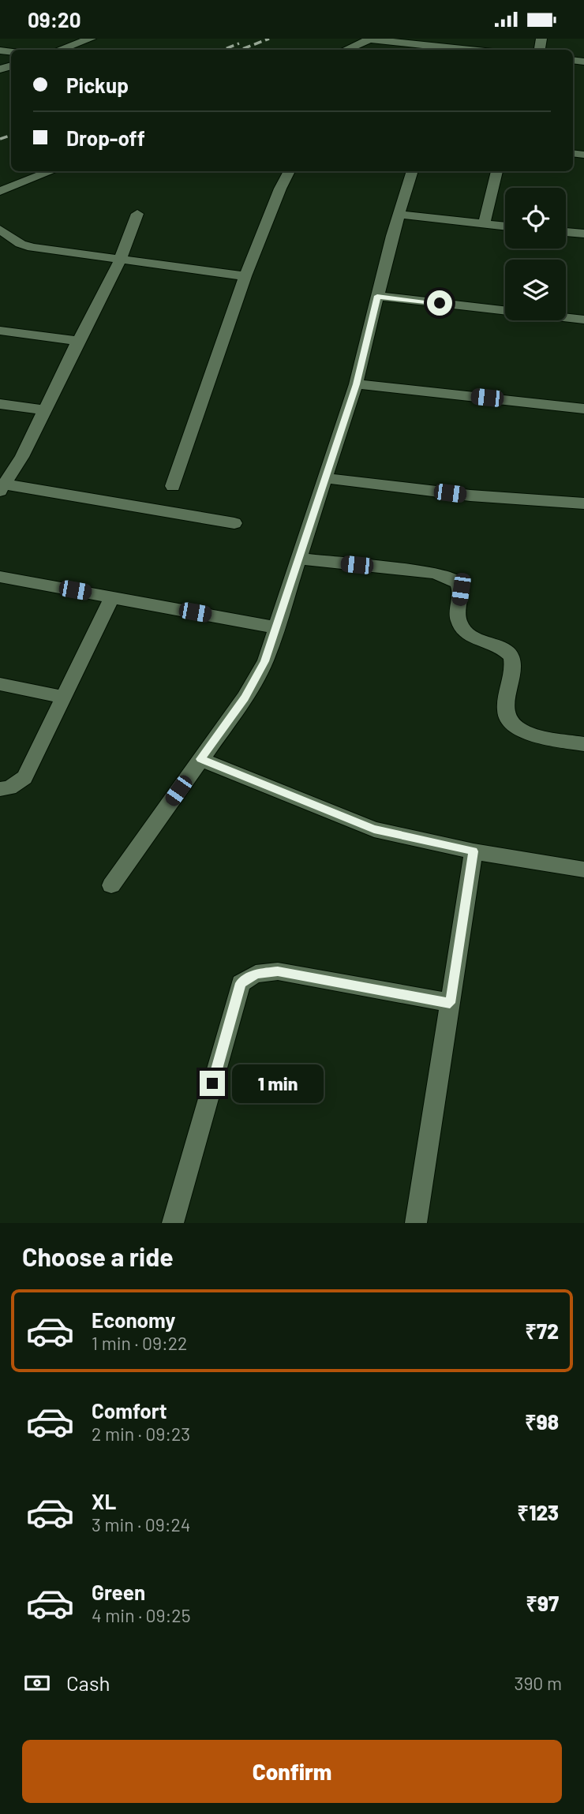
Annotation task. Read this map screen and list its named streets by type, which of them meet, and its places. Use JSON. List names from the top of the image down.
{
  "page": {
    "status": "09:20",
    "banner": ["Pickup", "Drop-off"],
    "bubble": "1 min",
    "heading": "Choose a ride",
    "list": [
      {
        "name": "Economy",
        "note": "1 min · 09:22",
        "value": "₹72"
      },
      {
        "name": "Comfort",
        "note": "2 min · 09:23",
        "value": "₹98"
      },
      {
        "name": "XL",
        "note": "3 min · 09:24",
        "value": "₹123"
      },
      {
        "name": "Green",
        "note": "4 min · 09:25",
        "value": "₹97"
      }
    ],
    "pay": ["Cash", "390 m"],
    "buttons": "Confirm"
  }
}
